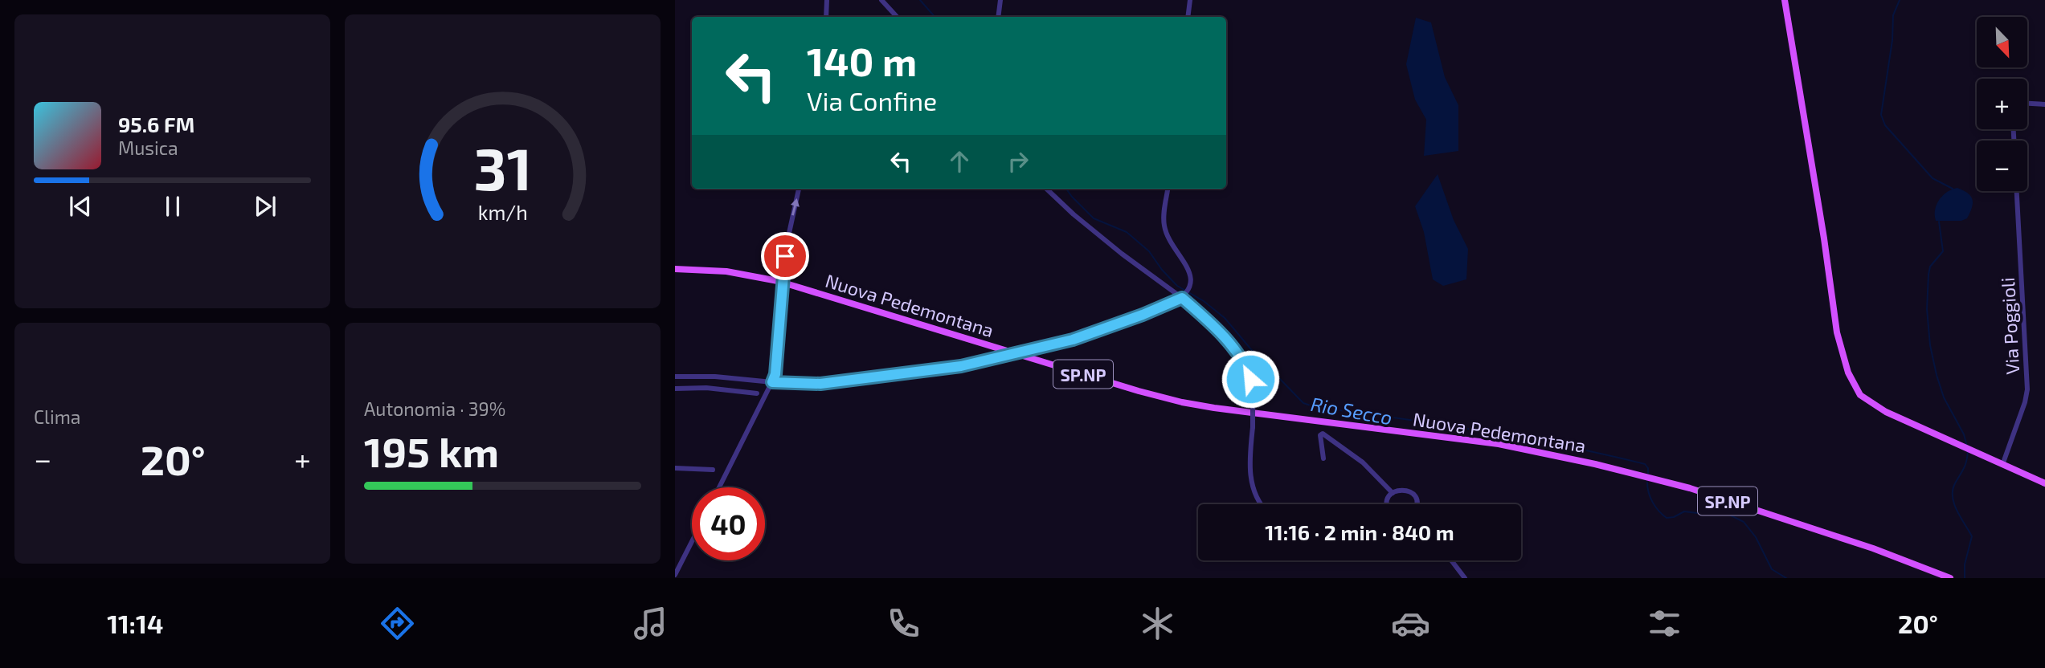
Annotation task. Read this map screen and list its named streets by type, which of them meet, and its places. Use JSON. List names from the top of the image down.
{
  "streets": {
    "main road": ["Nuova Pedemontana", "SP.NP"],
    "street": ["Via Poggioli"]
  },
  "water": ["Rio Secco"],
  "north": "bottom right",
  "page": {
    "map_buttons": ["+", "−"],
    "turn": ["140 m", "Via Confine"],
    "song": ["95.6 FM", "Musica"],
    "tile": [
      "Clima",
      ["Autonomia · 39%", "195 km"]
    ],
    "heat": ["−", "20°", "+"],
    "limit": "40",
    "trip": "11:16 · 2 min · 840 m",
    "tabs": ["11:14", "20°"],
    "gauge": ["31", "km/h"]
  }
}
